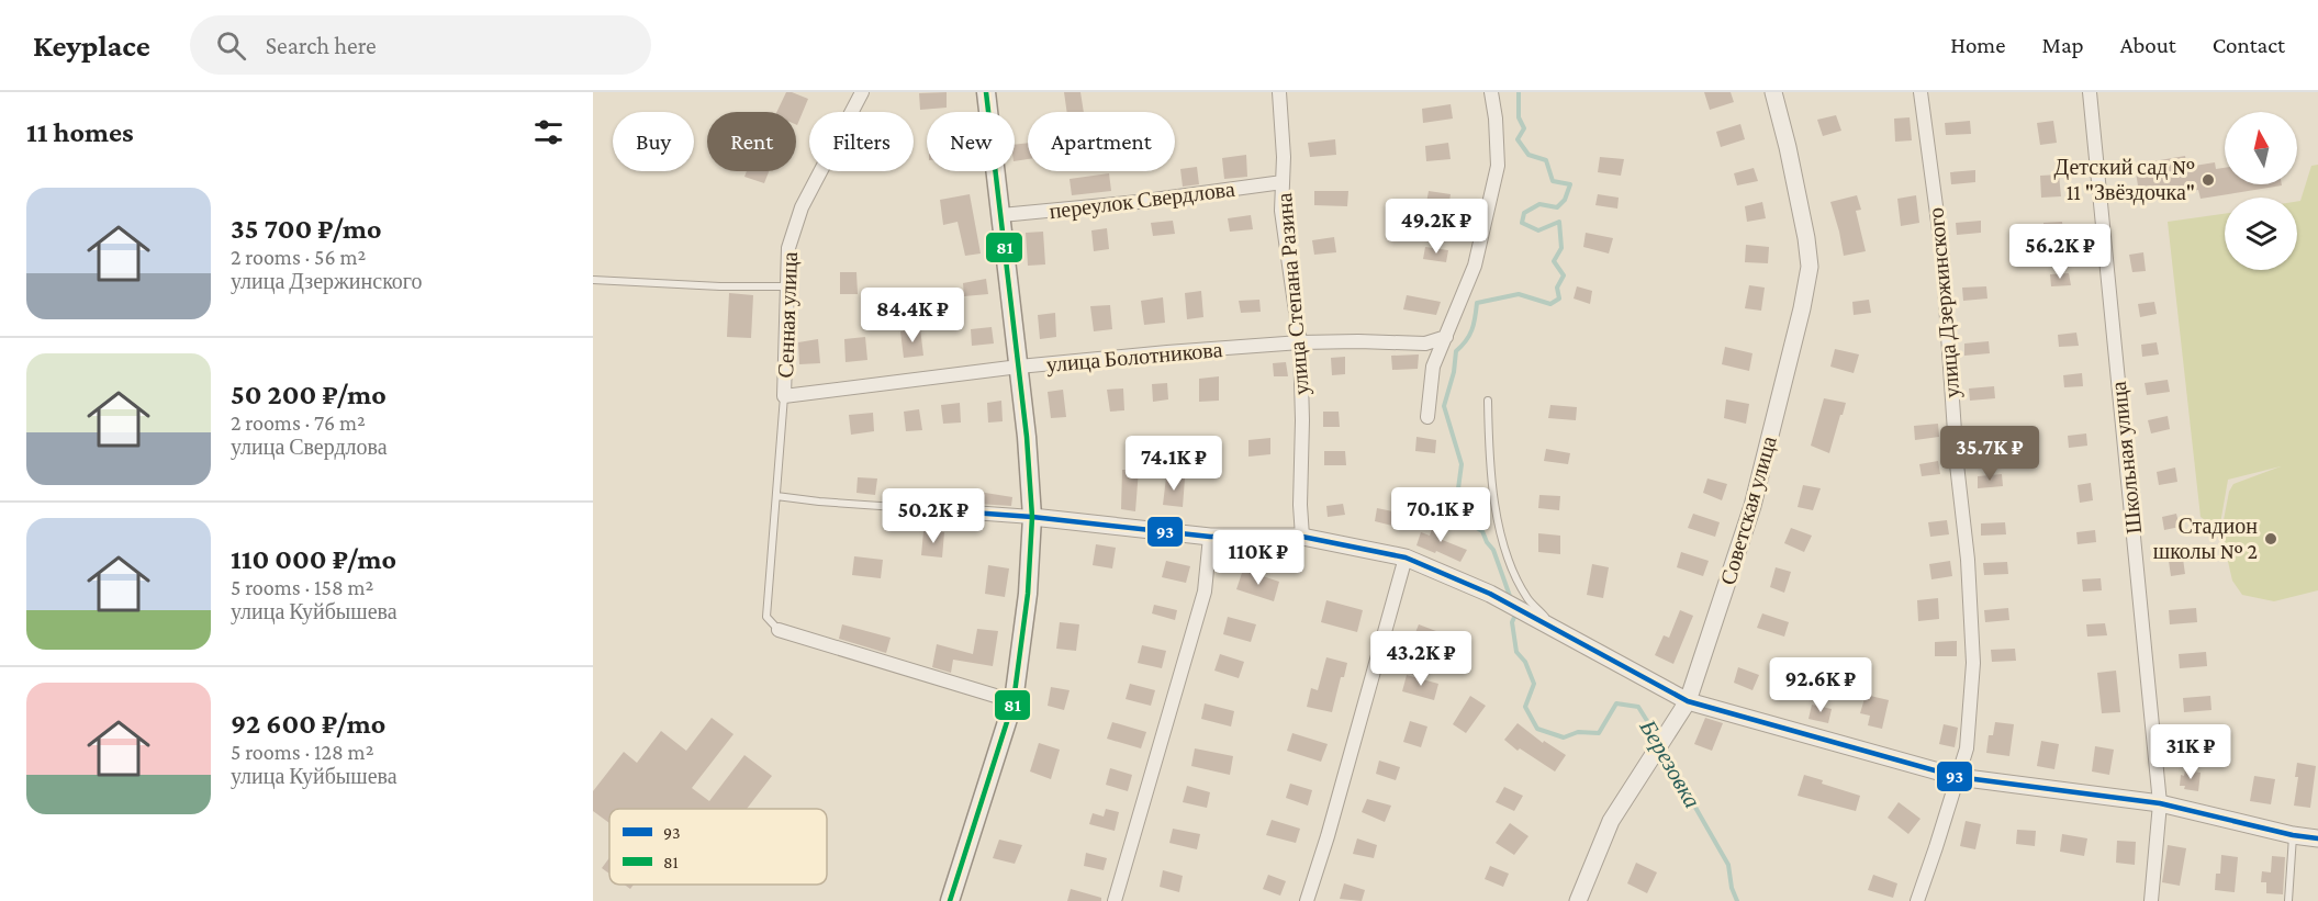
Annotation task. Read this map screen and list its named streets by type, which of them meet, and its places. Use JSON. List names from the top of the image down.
{
  "streets": {
    "street": [
      "переулок Свердлова",
      "улица Степана Разина",
      "улица Дзержинского",
      "Сенная улица",
      "улица Болотникова",
      "Школьная улица",
      "Советская улица"
    ]
  },
  "crossings": [
    ["переулок Свердлова", "улица Степана Разина"],
    ["улица Степана Разина", "улица Болотникова"],
    ["Сенная улица", "улица Болотникова"]
  ],
  "water": ["Березовка"],
  "places": ["Детский сад № 11 \"Звёздочка\"", "Стадион школы № 2"],
  "lines": ["transit line 81", "transit line 93"],
  "legend": ["93", "81"],
  "north": "top",
  "page": {
    "header": "Keyplace",
    "search": "Search here",
    "nav": [
      "Home",
      "Map",
      "About",
      "Contact"
    ],
    "heading": "11 homes",
    "chip": [
      "Buy",
      "Rent",
      "Filters",
      "New",
      "Apartment"
    ],
    "list": [
      {
        "name": "35 700 ₽/mo",
        "note": "2 rooms · 56 m² · улица Дзержинского"
      },
      {
        "name": "50 200 ₽/mo",
        "note": "2 rooms · 76 m² · улица Свердлова"
      },
      {
        "name": "110 000 ₽/mo",
        "note": "5 rooms · 158 m² · улица Куйбышева"
      },
      {
        "name": "92 600 ₽/mo",
        "note": "5 rooms · 128 m² · улица Куйбышева"
      }
    ],
    "price": [
      "49.2K ₽",
      "56.2K ₽",
      "84.4K ₽",
      "35.7K ₽",
      "74.1K ₽",
      "70.1K ₽",
      "50.2K ₽",
      "110K ₽",
      "43.2K ₽",
      "92.6K ₽",
      "31K ₽"
    ]
  }
}
